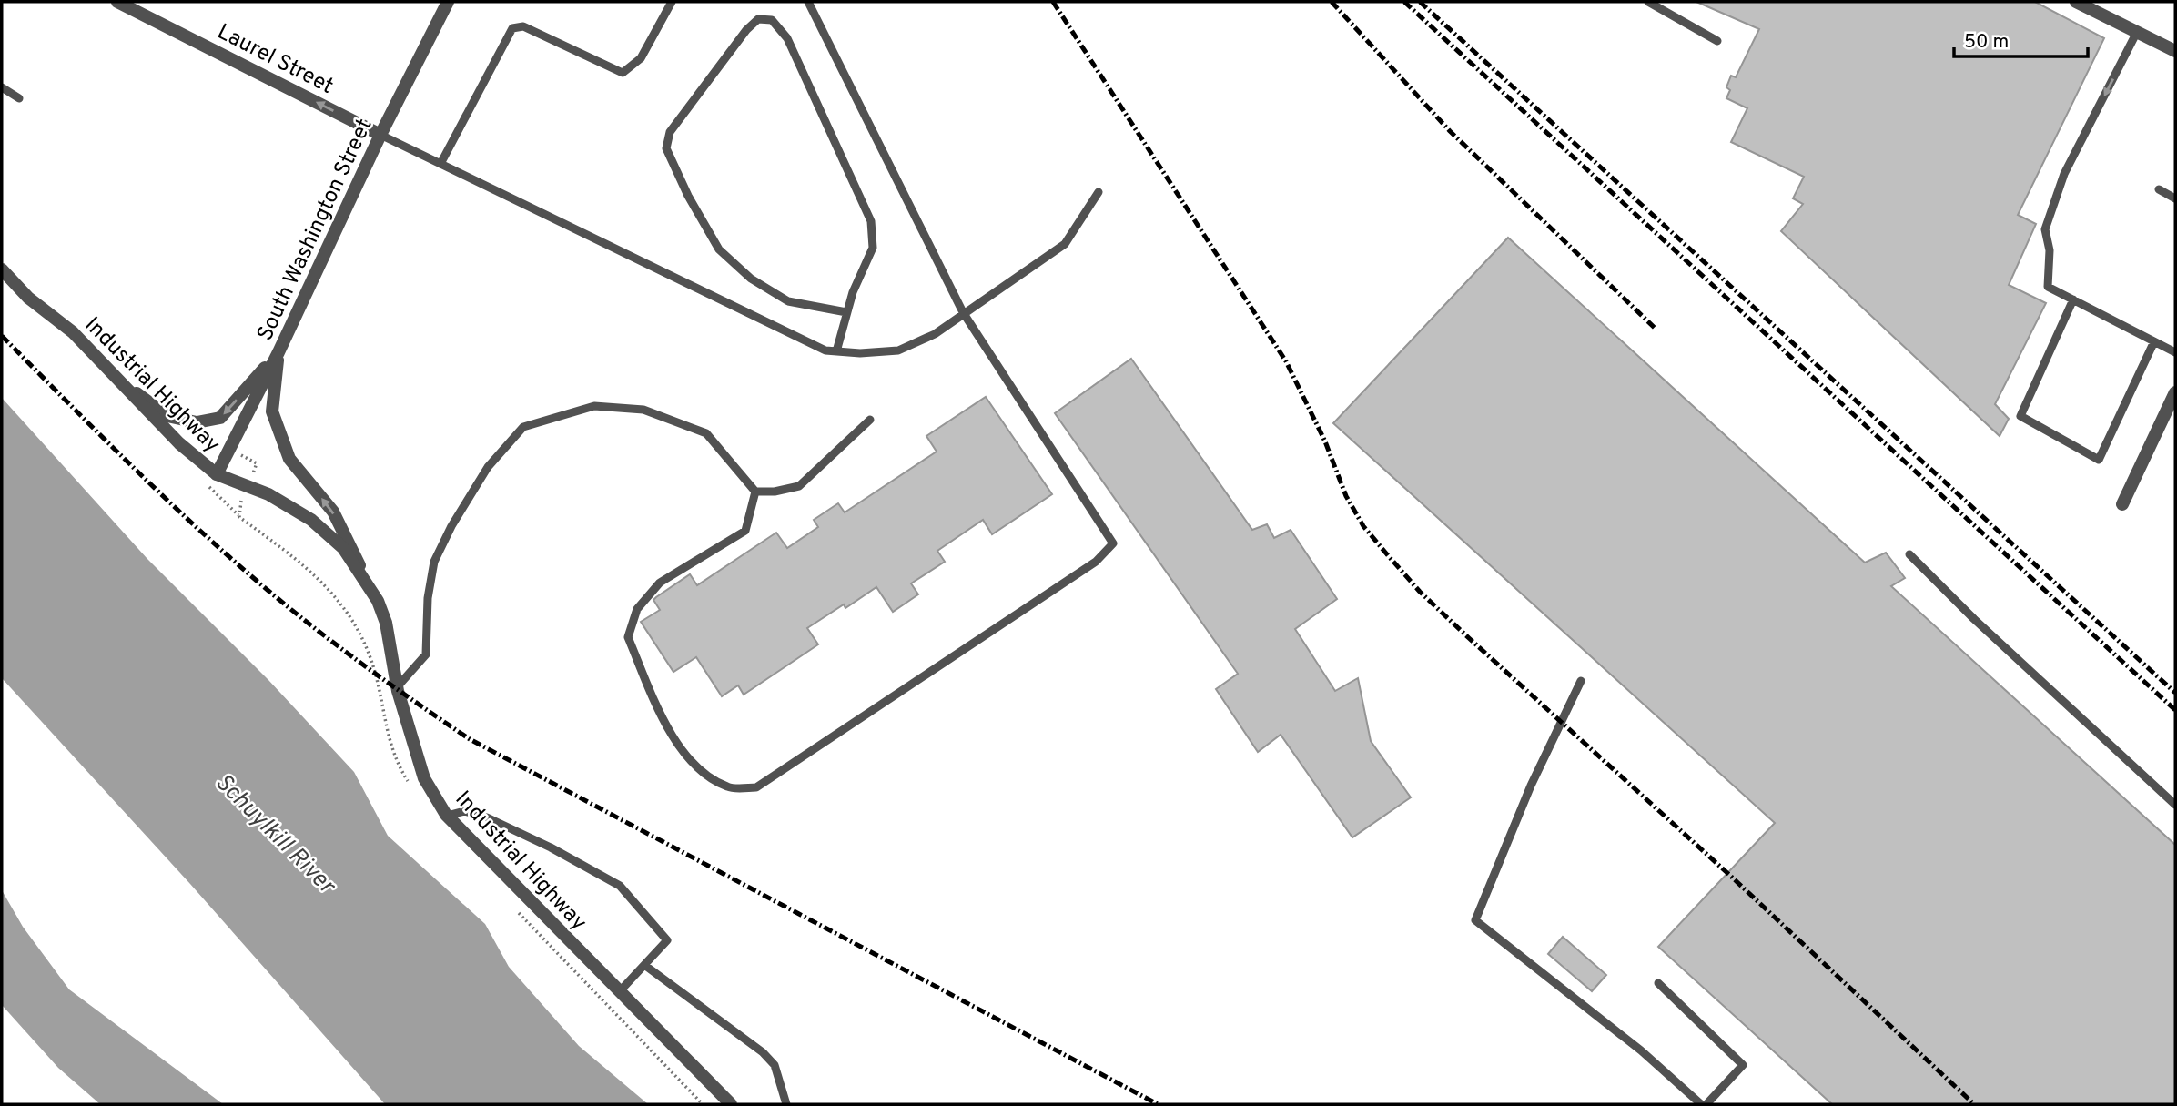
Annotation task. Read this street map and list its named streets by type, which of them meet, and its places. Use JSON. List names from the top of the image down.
{
  "streets": {
    "street": ["Laurel Street", "South Washington Street", "Industrial Highway"]
  },
  "crossings": [
    ["Laurel Street", "South Washington Street"],
    ["South Washington Street", "Industrial Highway"]
  ],
  "one_way": ["Laurel Street"],
  "water": ["Schuylkill River"],
  "scale_bar": "50 m"
}
